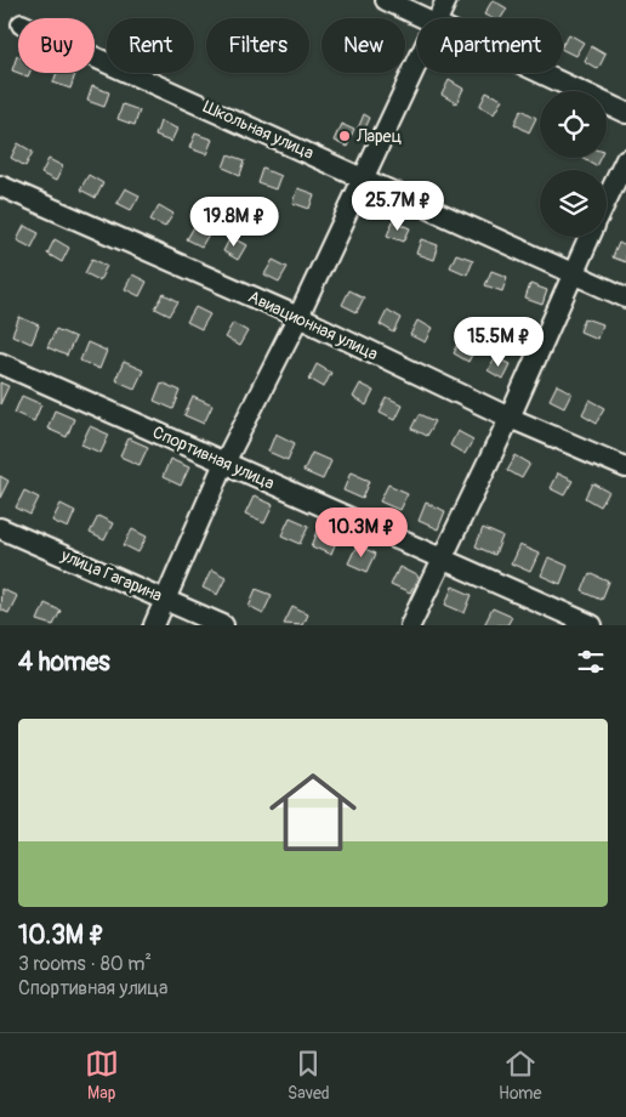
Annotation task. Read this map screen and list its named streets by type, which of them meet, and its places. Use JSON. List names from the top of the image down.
{
  "streets": {
    "street": [
      "Школьная улица",
      "Авиационная улица",
      "Спортивная улица",
      "улица Гагарина"
    ]
  },
  "places": ["Ларец"],
  "page": {
    "chip": [
      "Buy",
      "Rent",
      "Filters",
      "New",
      "Apartment"
    ],
    "price": [
      "25.7M ₽",
      "19.8M ₽",
      "15.5M ₽",
      "10.3M ₽"
    ],
    "heading": "4 homes",
    "list": [
      {
        "name": "10.3M ₽",
        "note": "3 rooms · 80 m² · Спортивная улица"
      }
    ],
    "tabs": ["Map", "Saved", "Home"]
  }
}
